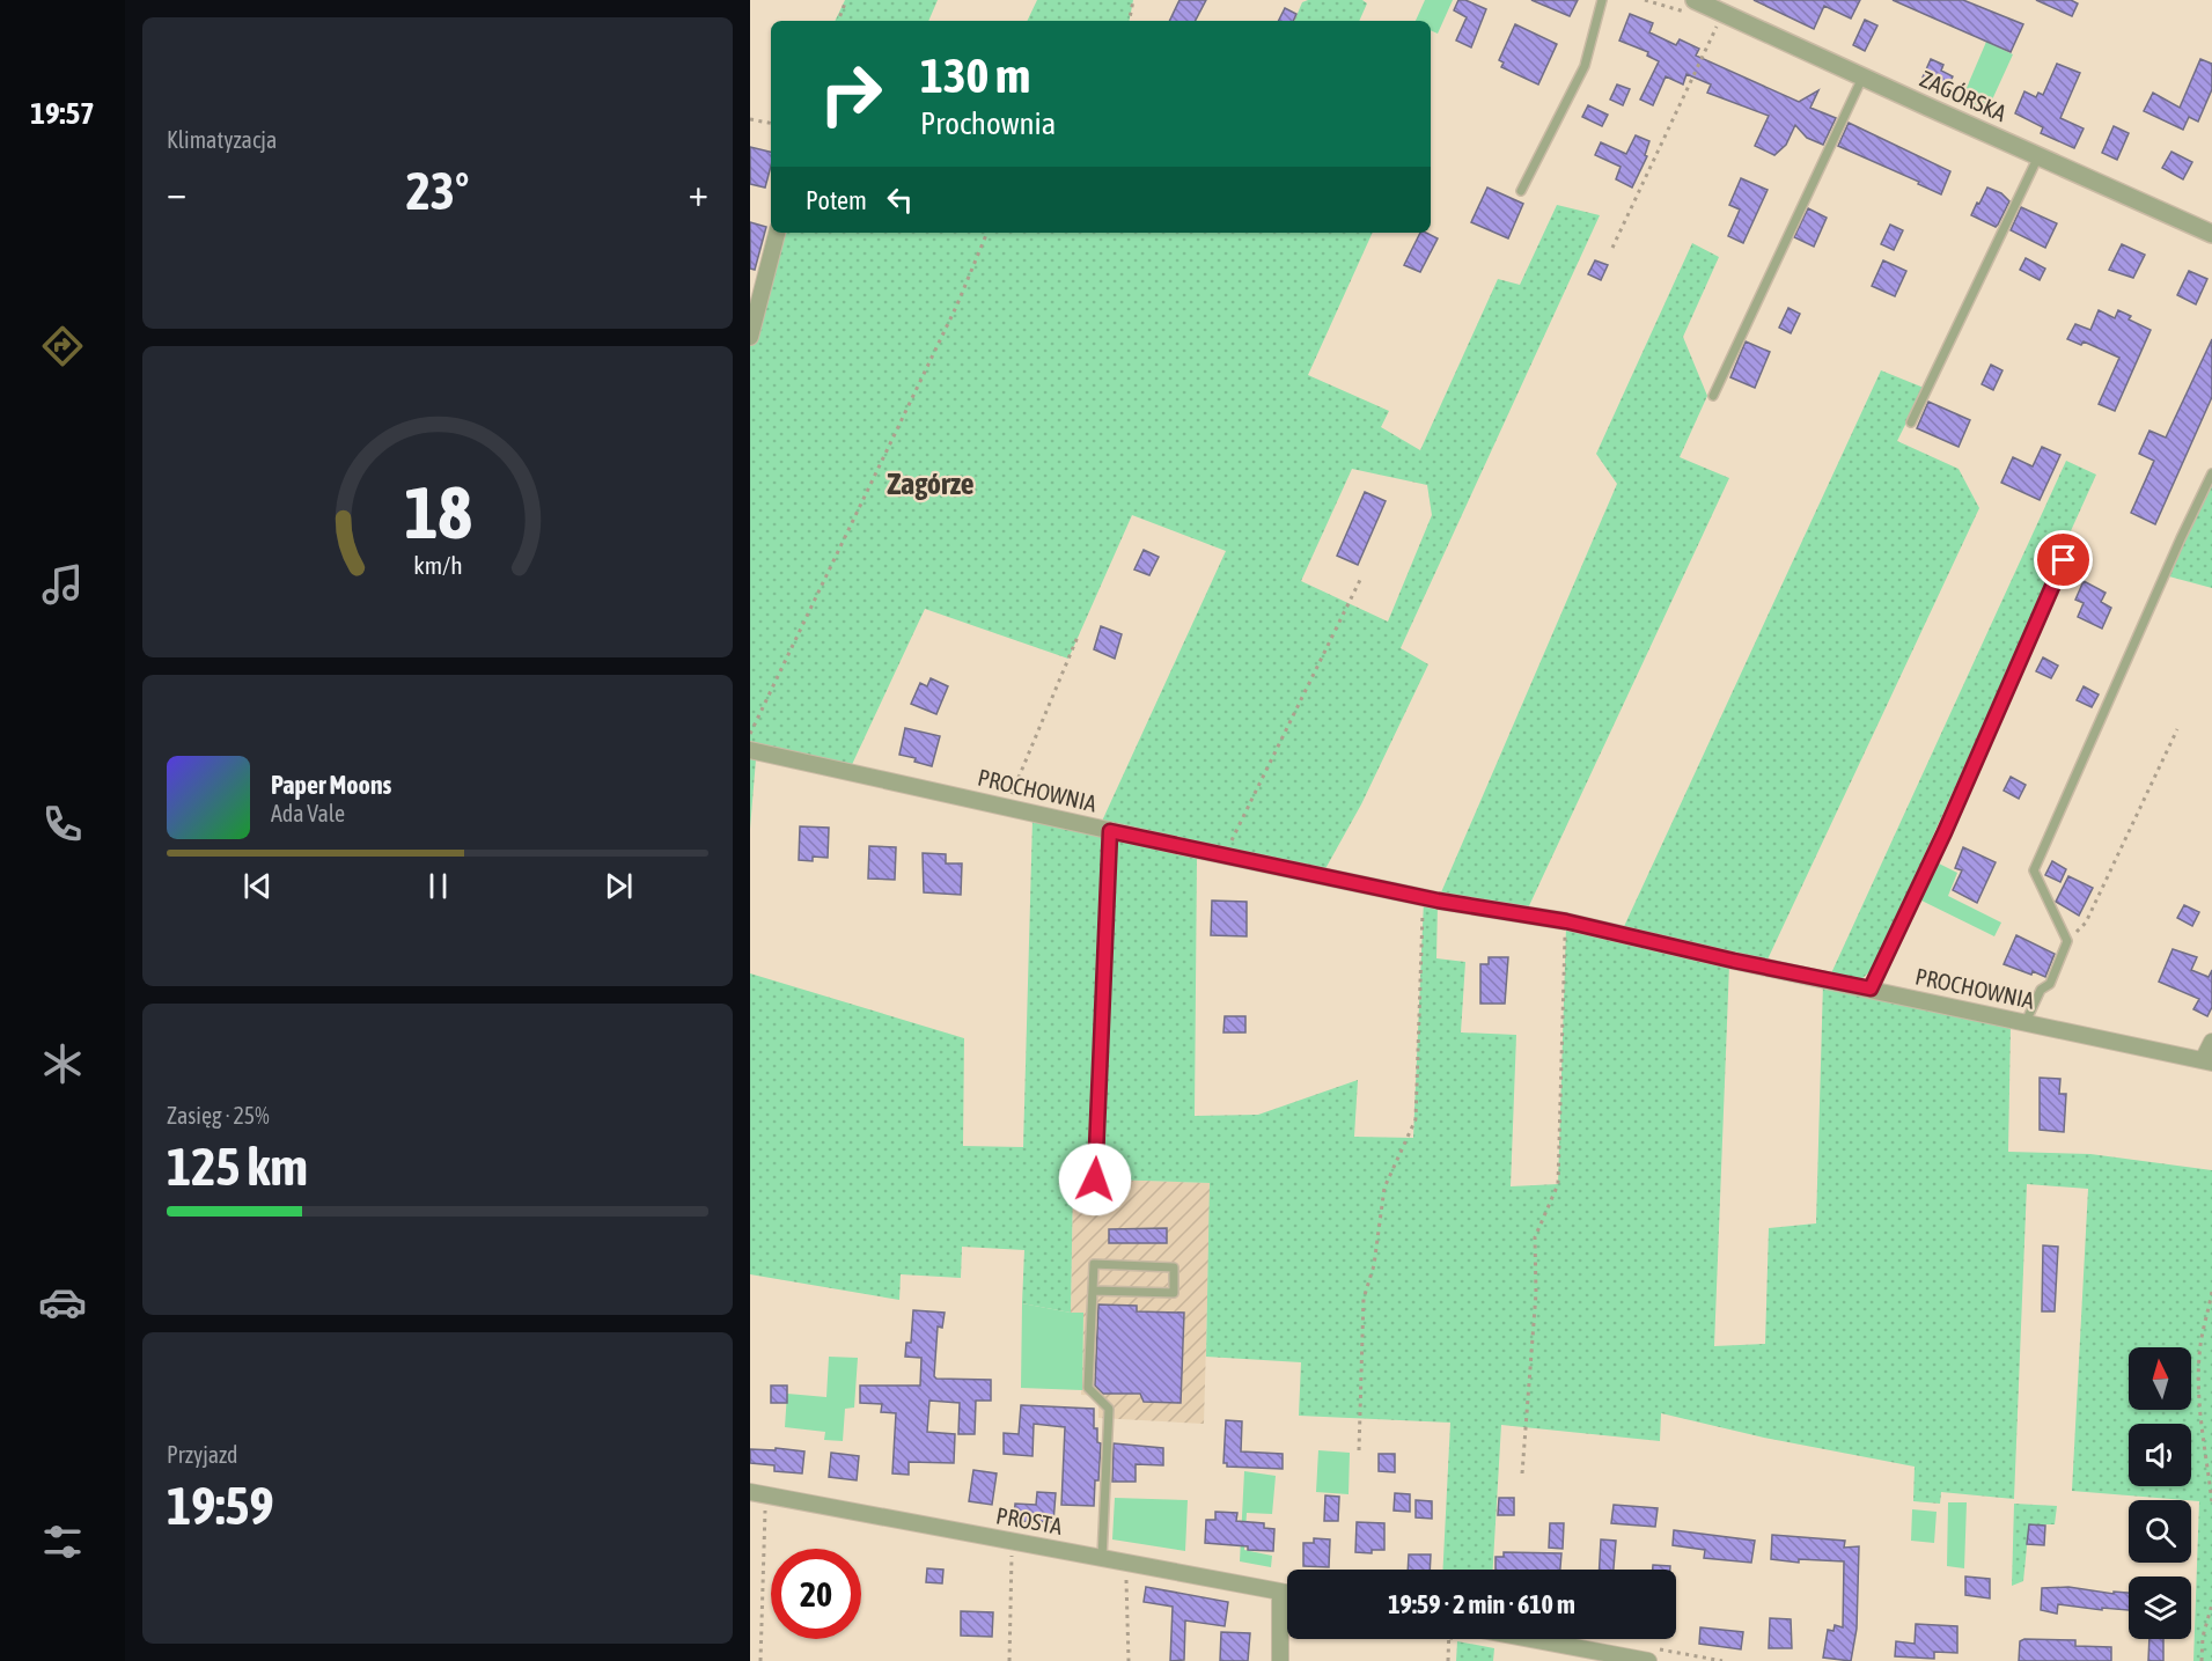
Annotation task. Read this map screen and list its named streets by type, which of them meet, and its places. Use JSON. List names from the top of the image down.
{
  "streets": {
    "street": ["ZAGÓRSKA", "PROCHOWNIA", "PROSTA"]
  },
  "districts": ["Zagórze"],
  "north": "top",
  "page": {
    "tabs": "19:57",
    "tile": [
      "Klimatyzacja",
      ["Zasięg · 25%", "125 km"],
      ["Przyjazd", "19:59"]
    ],
    "turn": ["130 m", "Prochownia"],
    "heat": ["−", "23°", "+"],
    "then": "Potem",
    "song": ["Paper Moons", "Ada Vale"],
    "limit": "20",
    "trip": "19:59 · 2 min · 610 m",
    "gauge": ["18", "km/h"]
  }
}
